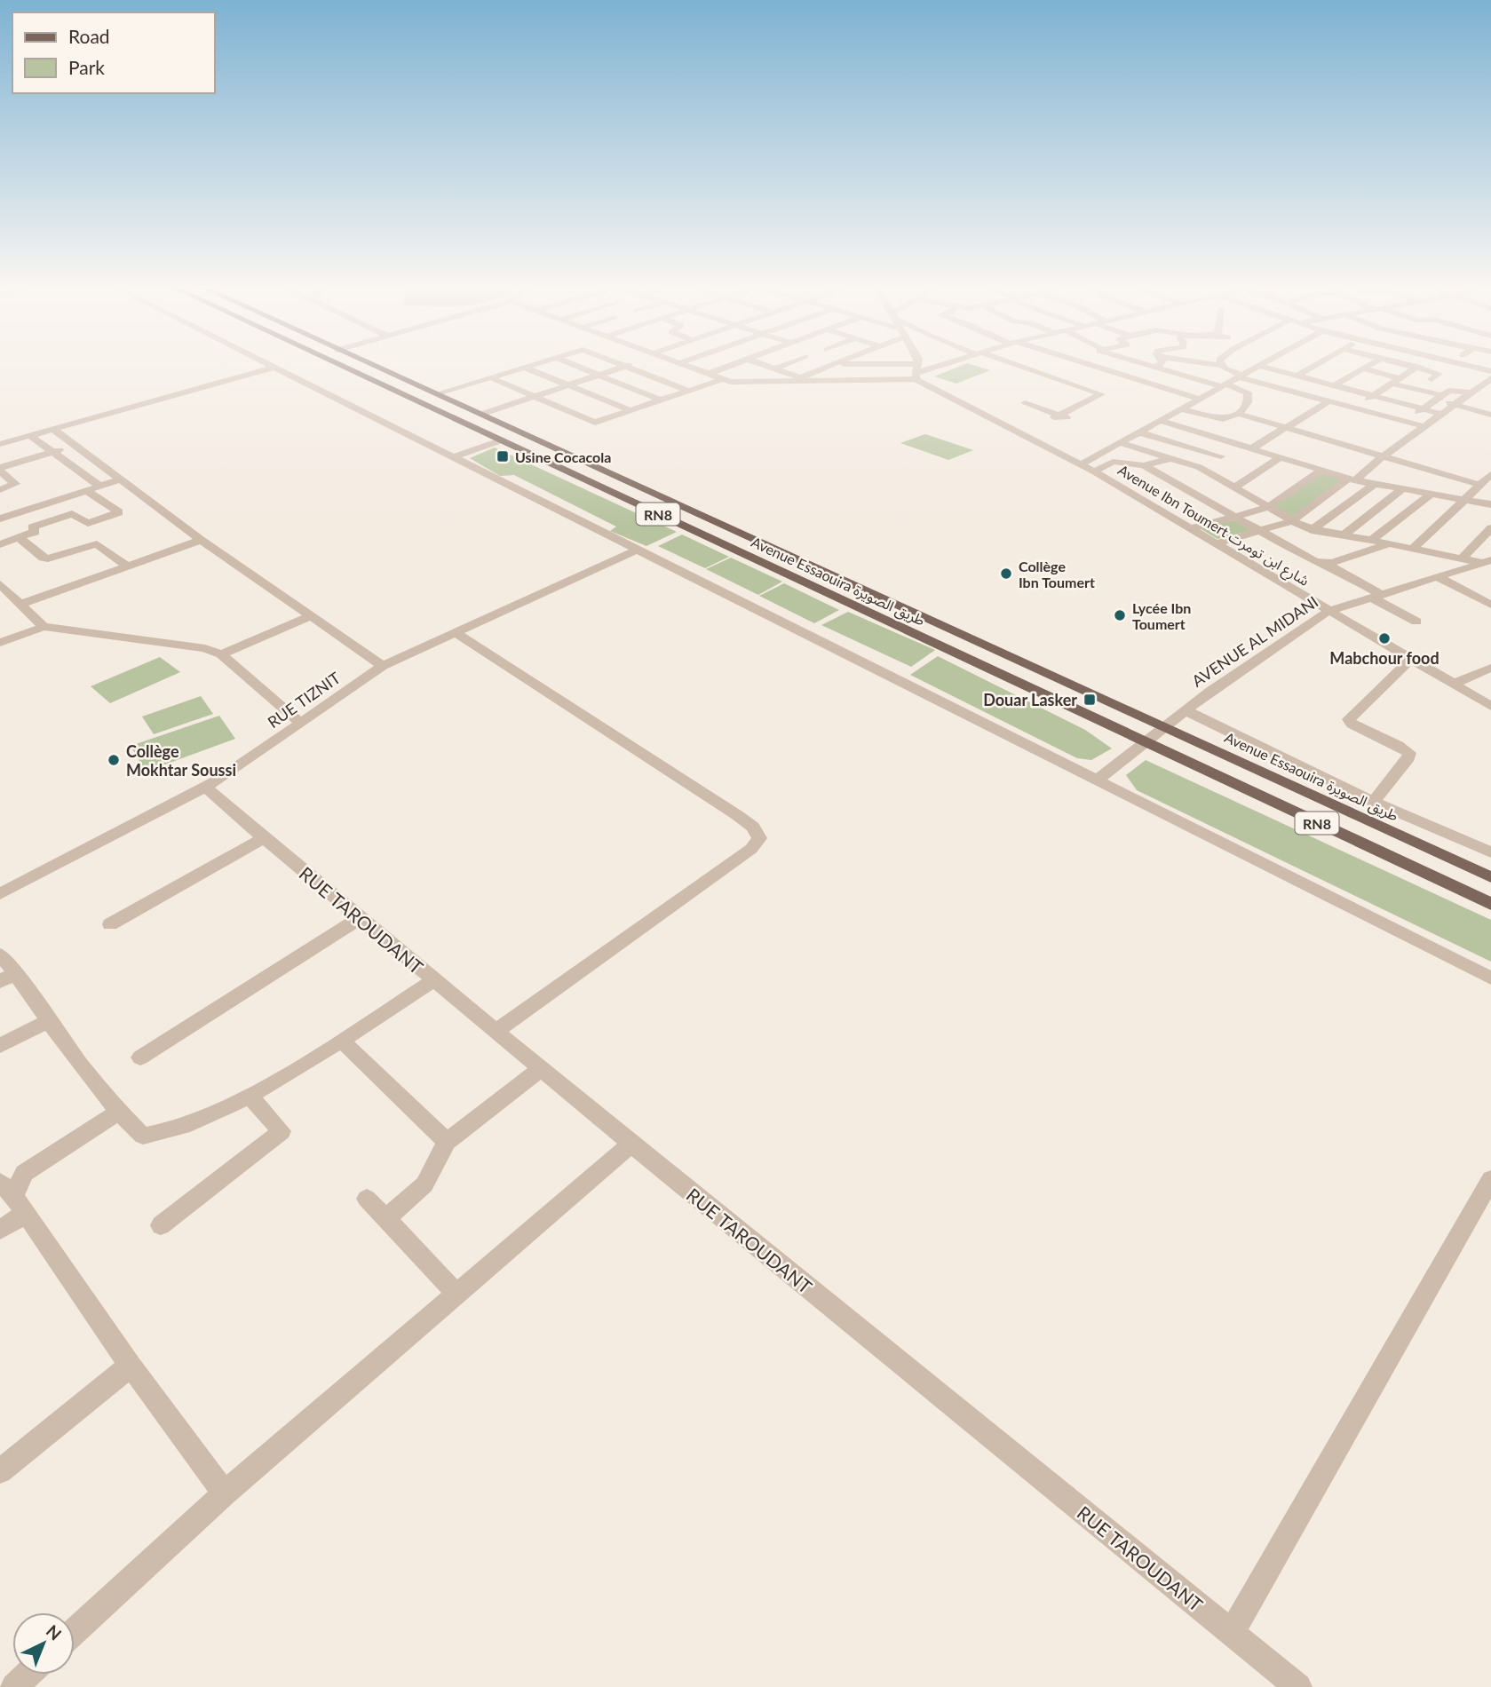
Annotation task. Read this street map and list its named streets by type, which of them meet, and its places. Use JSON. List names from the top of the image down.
{
  "streets": {
    "main road": ["RN8", "Avenue Essaouira طريق الصويرة"],
    "street": [
      "Avenue Ibn Toumert شارع ابن تومرت",
      "AVENUE AL MIDANI",
      "RUE TIZNIT",
      "RUE TAROUDANT"
    ]
  },
  "crossings": [
    ["Avenue Ibn Toumert شارع ابن تومرت", "AVENUE AL MIDANI"],
    ["Avenue Essaouira طريق الصويرة", "AVENUE AL MIDANI"],
    ["RUE TIZNIT", "RUE TAROUDANT"]
  ],
  "places": {
    "transit": ["Usine Cocacola", "Douar Lasker"],
    "other": [
      "Collège Ibn Toumert",
      "Lycée Ibn Toumert",
      "Mabchour food",
      "Collège Mokhtar Soussi"
    ]
  },
  "legend": ["Road", "Park"],
  "north": "top right"
}
